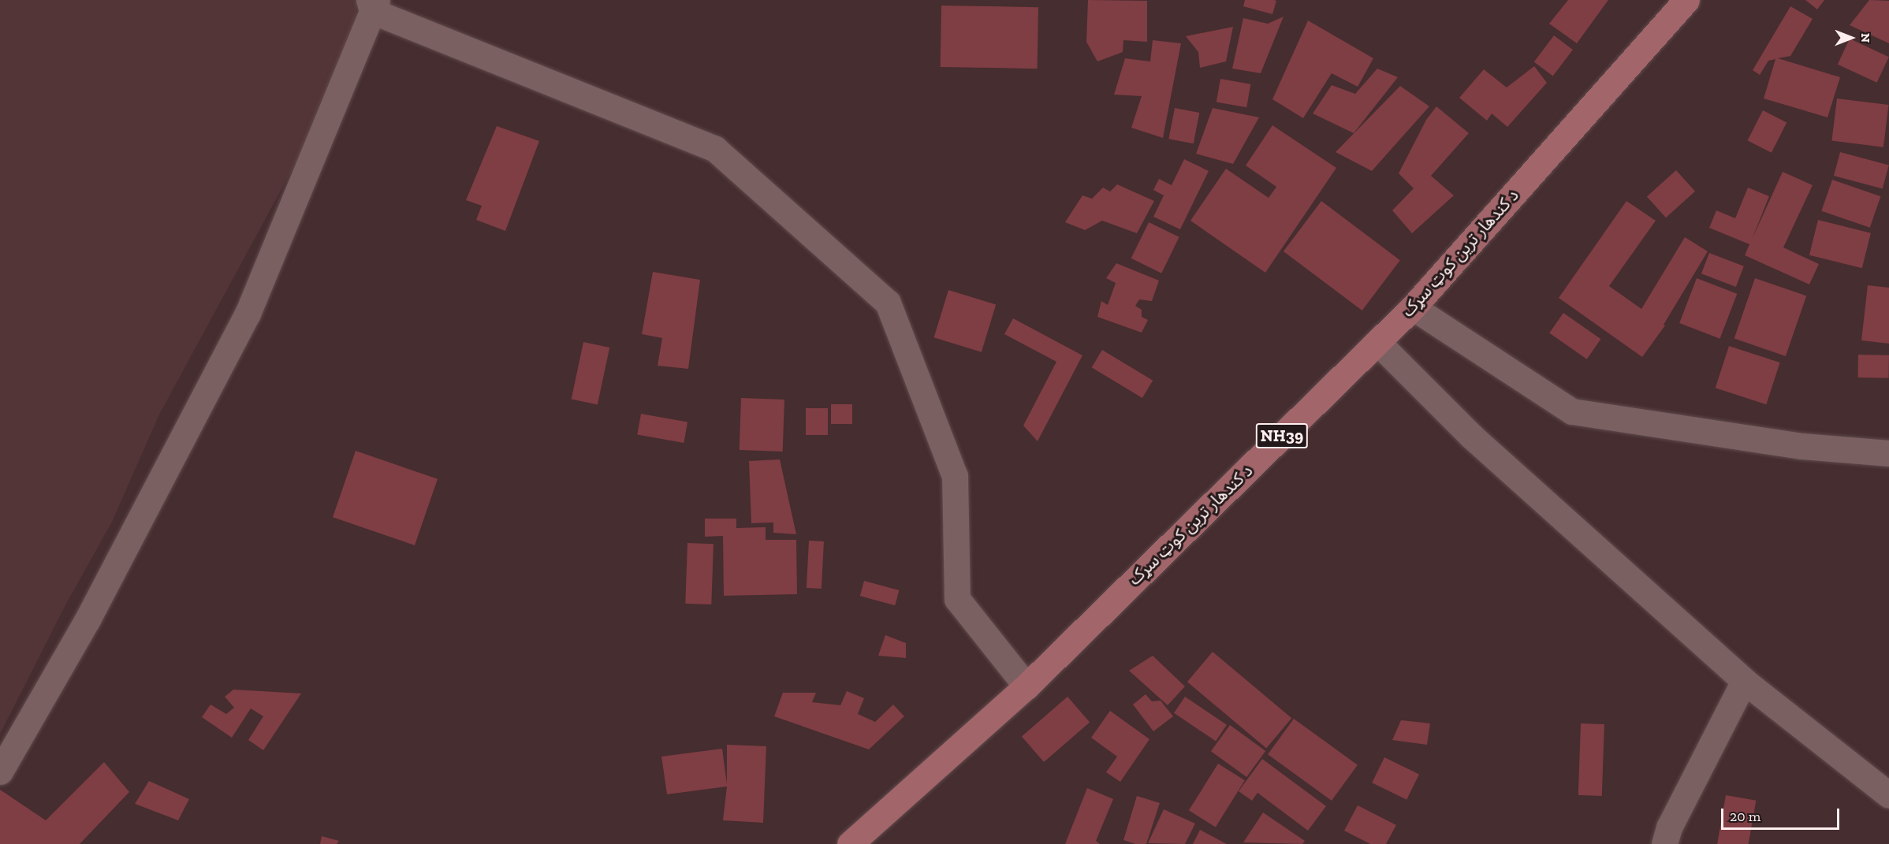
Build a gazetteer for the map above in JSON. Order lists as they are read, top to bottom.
{
  "streets": {
    "main road": ["د کندهار ترين کوټ سړک", "NH39"]
  },
  "scale_bar": "20 m",
  "north": "right"
}
